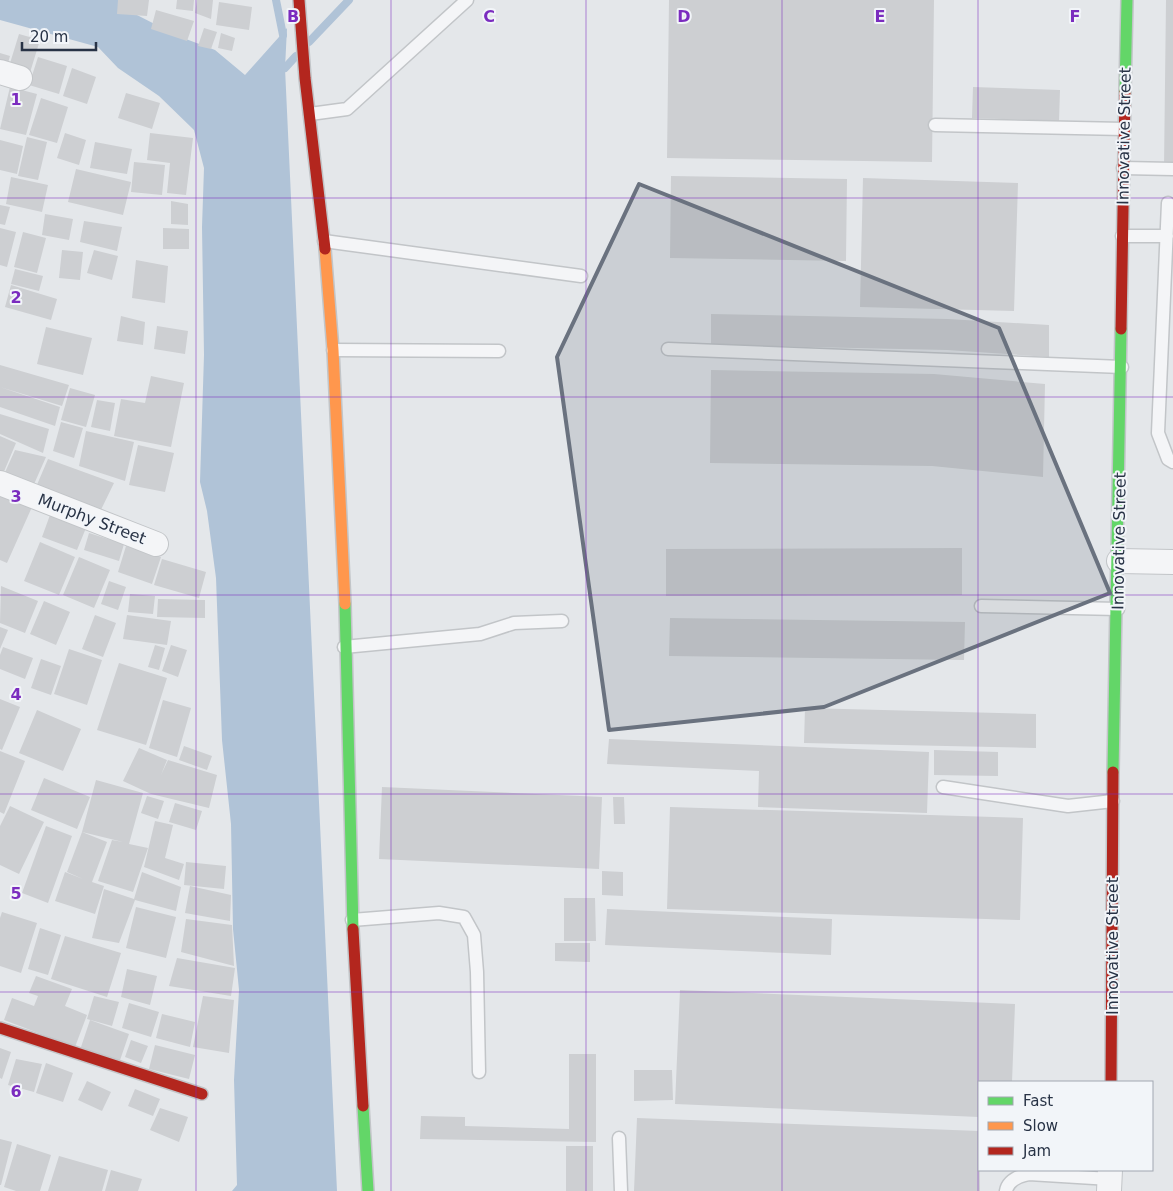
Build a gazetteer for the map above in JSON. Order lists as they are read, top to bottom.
{
  "streets": {
    "street": ["Innovative Street", "Murphy Street"]
  },
  "legend": ["Fast", "Slow", "Jam"],
  "scale_bar": "20 m",
  "grid": {
    "columns": [
      "B",
      "C",
      "D",
      "E",
      "F"
    ],
    "rows": [
      "1",
      "2",
      "3",
      "4",
      "5",
      "6"
    ]
  }
}
